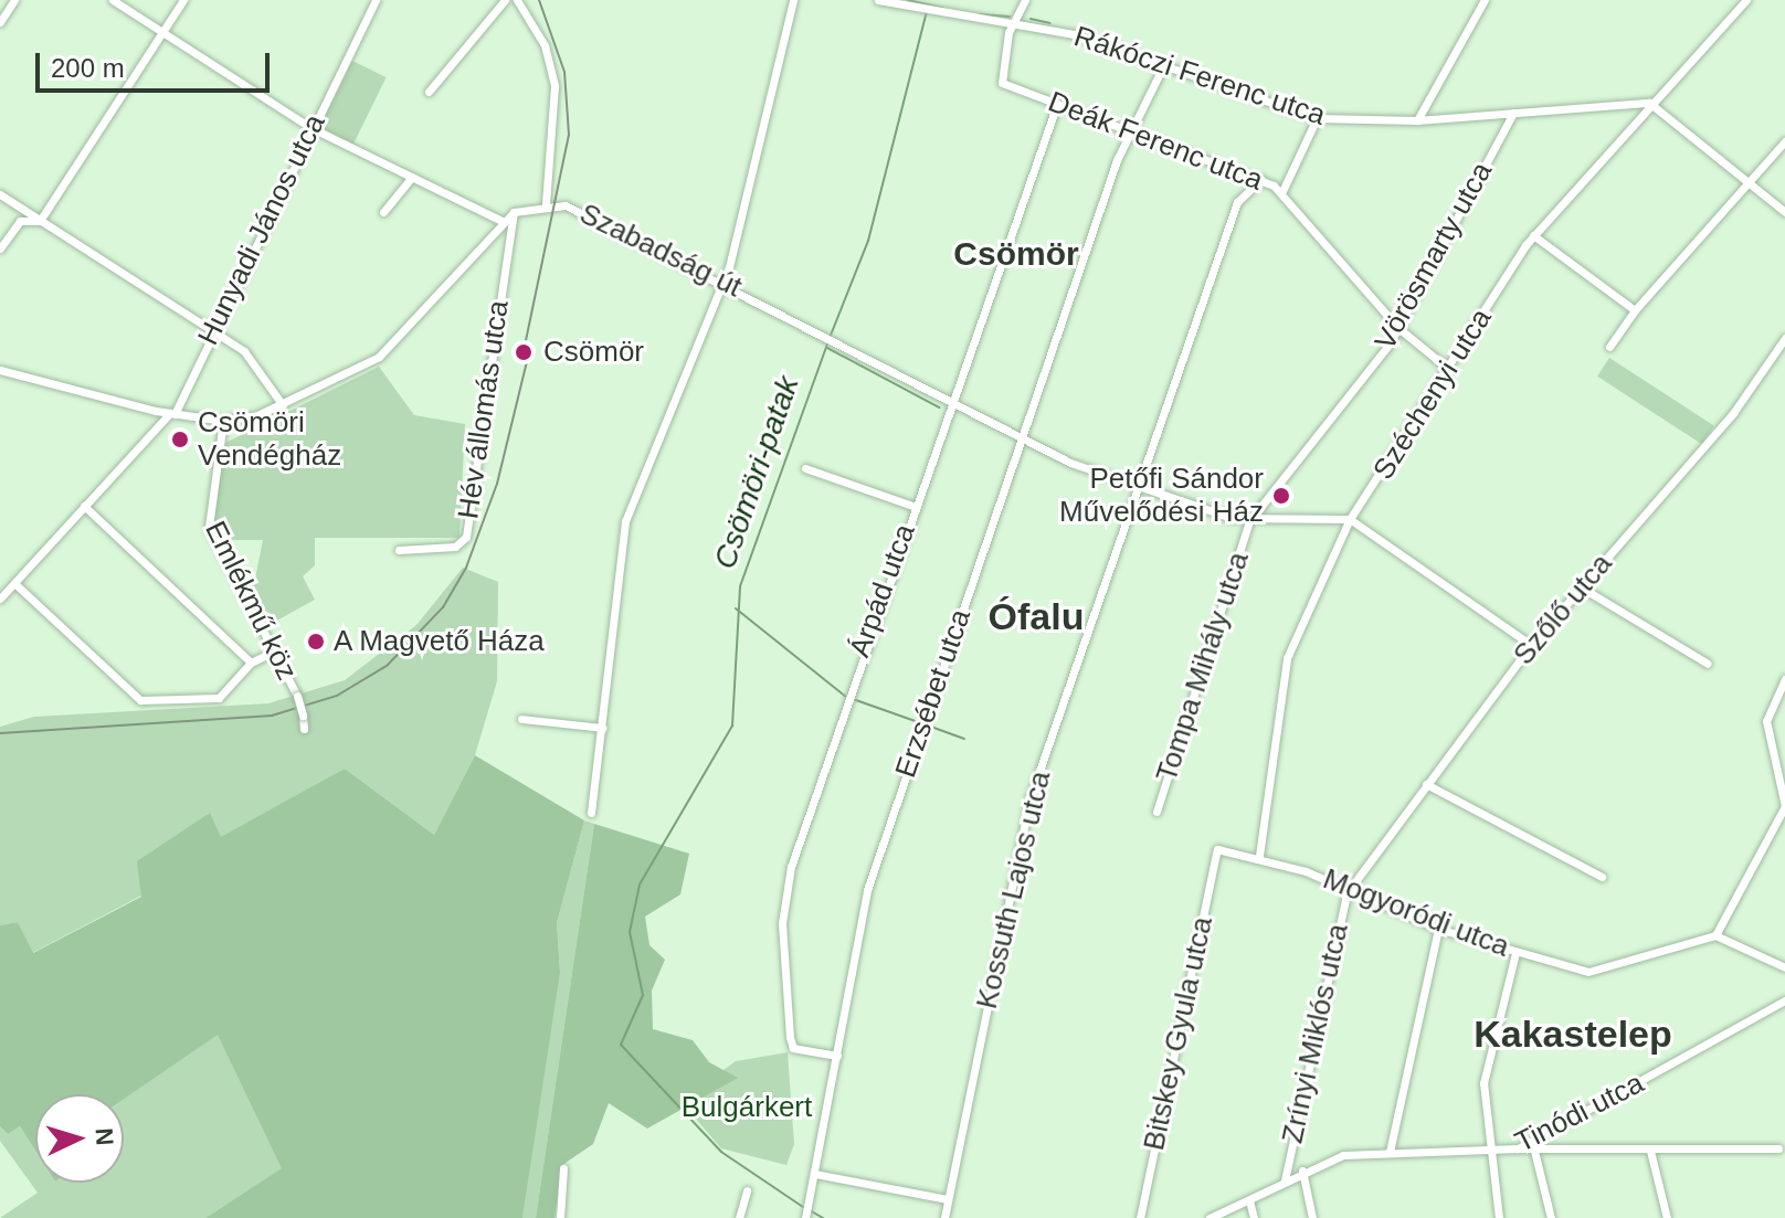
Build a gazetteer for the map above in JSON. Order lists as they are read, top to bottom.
{
  "streets": {
    "street": [
      "Rákóczi Ferenc utca",
      "Deák Ferenc utca",
      "Hunyadi János utca",
      "Szabadság út",
      "Vörösmarty utca",
      "Széchenyi utca",
      "Hév állomás utca",
      "Árpád utca",
      "Emlékmű köz",
      "Szőlő utca",
      "Tompa Mihály utca",
      "Erzsébet utca",
      "Kossuth Lajos utca",
      "Mogyoródi utca",
      "Bitskey Gyula utca",
      "Zrínyi Miklós utca",
      "Tinódi utca"
    ]
  },
  "crossings": [
    ["Rákóczi Ferenc utca", "Deák Ferenc utca"],
    ["Rákóczi Ferenc utca", "Vörösmarty utca"],
    ["Rákóczi Ferenc utca", "Széchenyi utca"],
    ["Rákóczi Ferenc utca", "Erzsébet utca"],
    ["Deák Ferenc utca", "Vörösmarty utca"],
    ["Deák Ferenc utca", "Széchenyi utca"],
    ["Deák Ferenc utca", "Árpád utca"],
    ["Deák Ferenc utca", "Erzsébet utca"],
    ["Deák Ferenc utca", "Kossuth Lajos utca"],
    ["Hunyadi János utca", "Szabadság út"],
    ["Szabadság út", "Vörösmarty utca"],
    ["Szabadság út", "Széchenyi utca"],
    ["Szabadság út", "Hév állomás utca"],
    ["Szabadság út", "Árpád utca"],
    ["Szabadság út", "Emlékmű köz"],
    ["Szabadság út", "Tompa Mihály utca"],
    ["Szabadság út", "Erzsébet utca"],
    ["Szabadság út", "Kossuth Lajos utca"],
    ["Vörösmarty utca", "Tompa Mihály utca"],
    ["Széchenyi utca", "Mogyoródi utca"],
    ["Árpád utca", "Erzsébet utca"],
    ["Szőlő utca", "Mogyoródi utca"],
    ["Szőlő utca", "Zrínyi Miklós utca"],
    ["Mogyoródi utca", "Bitskey Gyula utca"],
    ["Mogyoródi utca", "Zrínyi Miklós utca"],
    ["Zrínyi Miklós utca", "Tinódi utca"]
  ],
  "districts": ["Csömör", "Ófalu", "Kakastelep"],
  "water": ["Csömöri-patak"],
  "parks": ["Bulgárkert"],
  "places": [
    "Csömör",
    "Csömöri Vendégház",
    "Petőfi Sándor Művelődési Ház",
    "A Magvető Háza"
  ],
  "scale_bar": "200 m",
  "north": "right"
}
